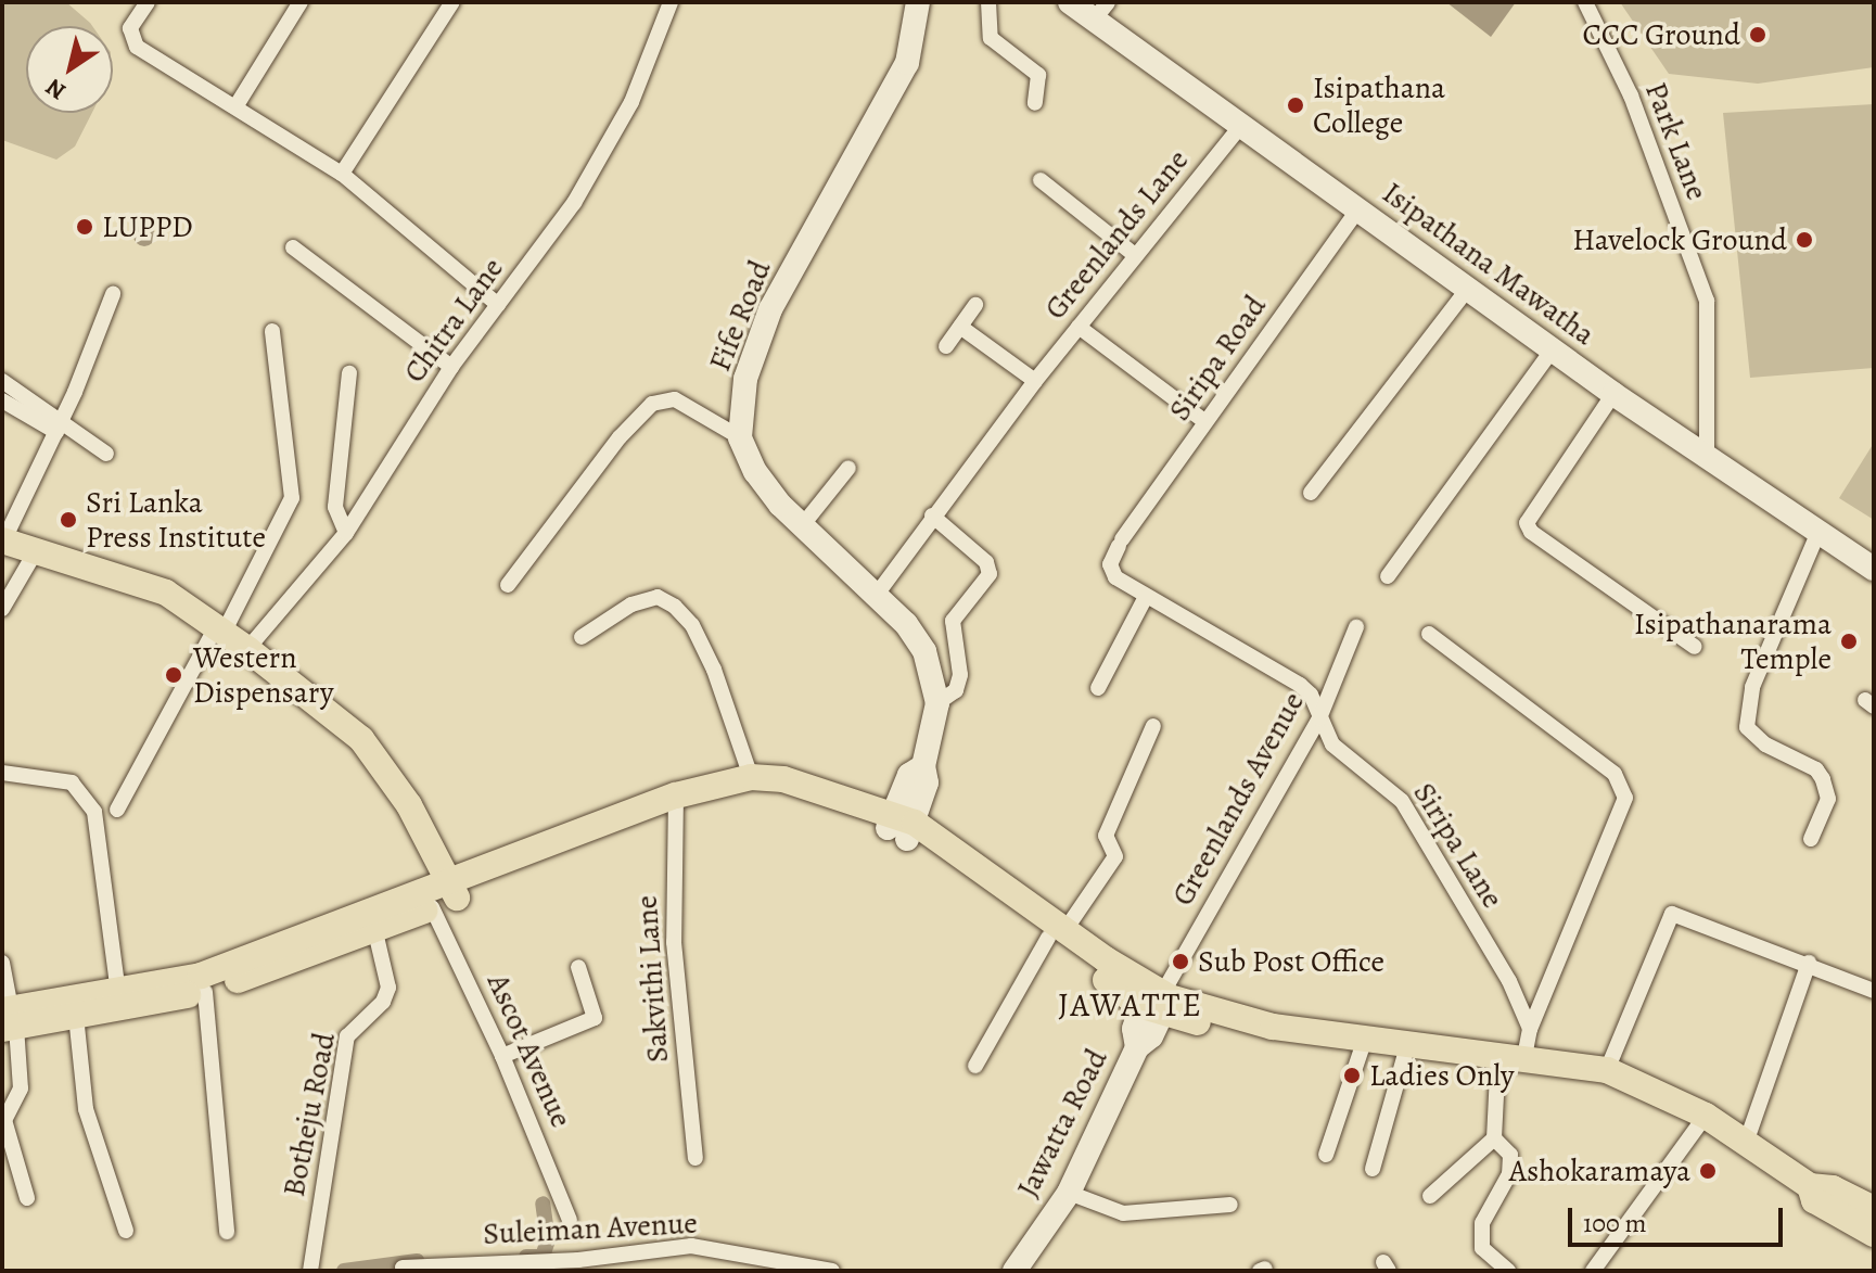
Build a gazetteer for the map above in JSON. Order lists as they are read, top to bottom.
{
  "streets": {
    "main road": ["Isipathana Mawatha", "Fife Road", "Jawatta Road"],
    "street": [
      "Park Lane",
      "Greenlands Lane",
      "Chitra Lane",
      "Siripa Road",
      "Greenlands Avenue",
      "Siripa Lane",
      "Sakvithi Lane",
      "Ascot Avenue",
      "Botheju Road",
      "Suleiman Avenue"
    ]
  },
  "crossings": [
    ["Park Lane", "Isipathana Mawatha"],
    ["Greenlands Lane", "Isipathana Mawatha"],
    ["Isipathana Mawatha", "Siripa Road"],
    ["Siripa Road", "Siripa Lane"],
    ["Greenlands Avenue", "Siripa Lane"],
    ["Greenlands Avenue", "Jawatta Road"]
  ],
  "districts": ["JAWATTE"],
  "places": [
    "CCC Ground",
    "Isipathana College",
    "LUPPD",
    "Havelock Ground",
    "Sri Lanka Press Institute",
    "Isipathanarama Temple",
    "Western Dispensary",
    "Sub Post Office",
    "Ladies Only",
    "Ashokaramaya"
  ],
  "scale_bar": "100 m",
  "north": "bottom left"
}
